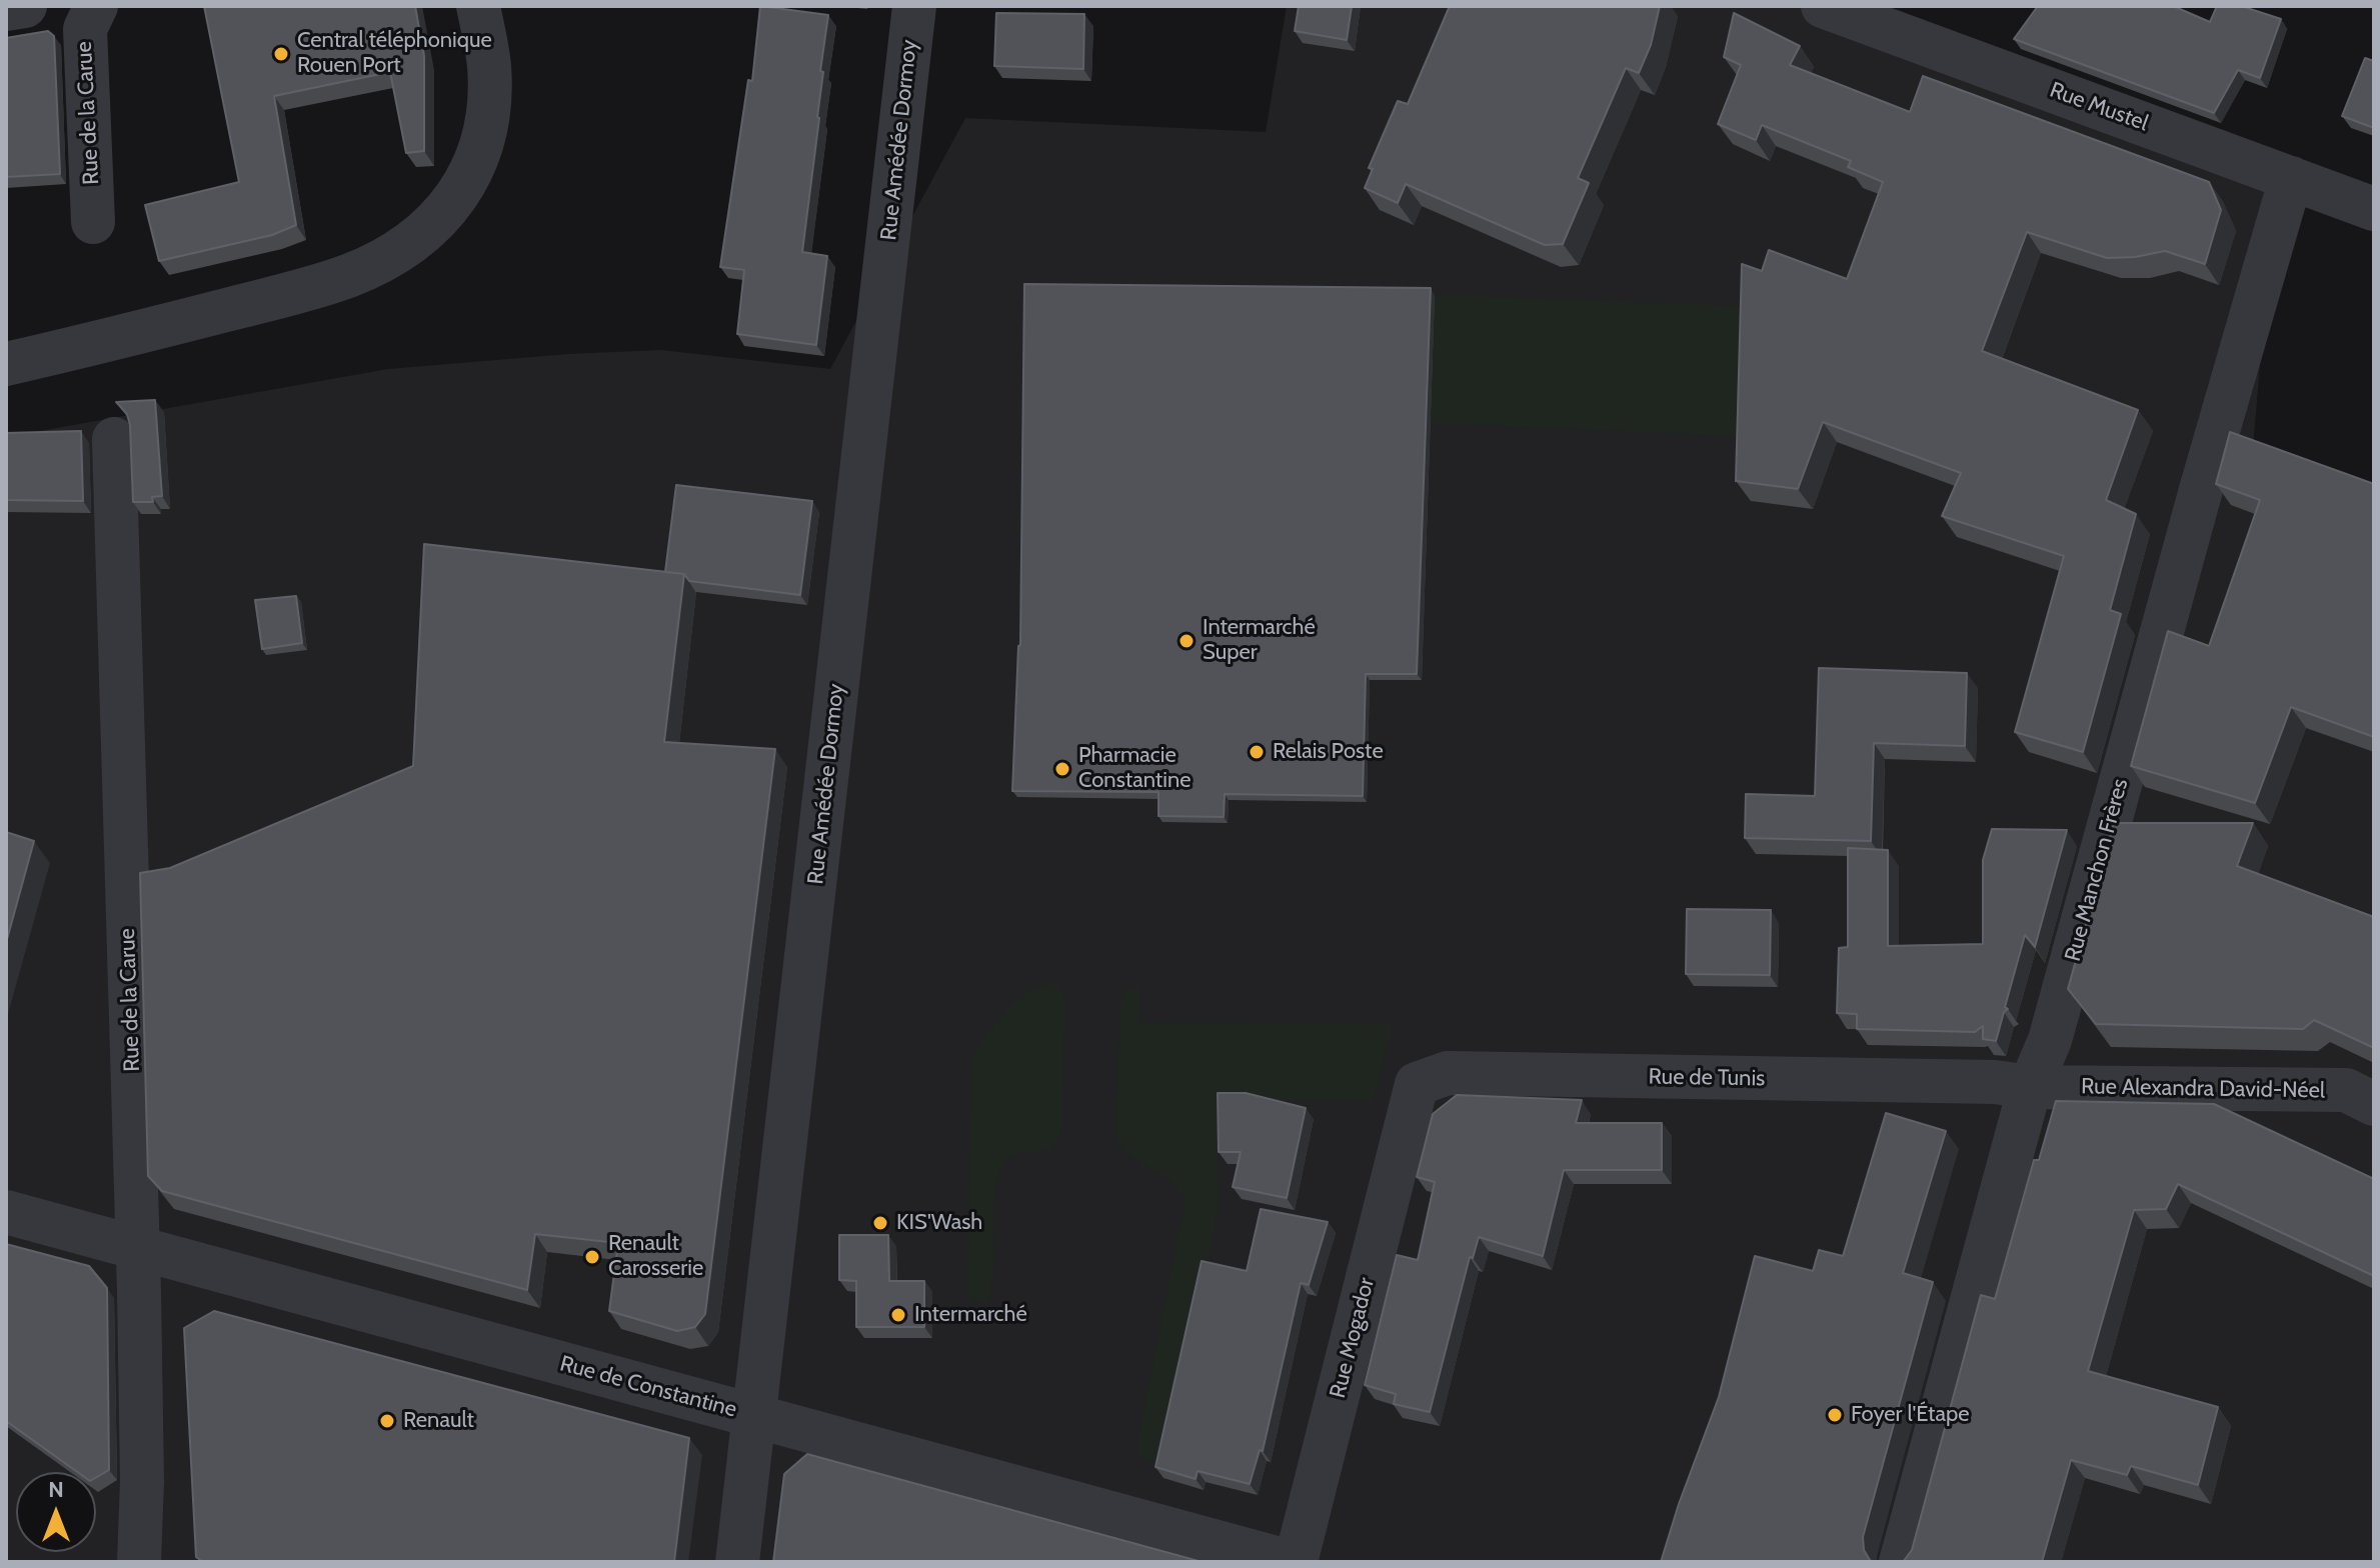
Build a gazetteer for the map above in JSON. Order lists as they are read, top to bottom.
{
  "streets": {
    "street": [
      "Rue Mustel",
      "Rue de la Carue",
      "Rue Amédée Dormoy",
      "Rue Manchon Frères",
      "Rue de Tunis",
      "Rue Alexandra David-Néel",
      "Rue Mogador",
      "Rue de Constantine"
    ]
  },
  "crossings": [
    ["Rue Mustel", "Rue Manchon Frères"],
    ["Rue de la Carue", "Rue de Constantine"],
    ["Rue Amédée Dormoy", "Rue de Constantine"],
    ["Rue Manchon Frères", "Rue de Tunis"],
    ["Rue Manchon Frères", "Rue Alexandra David-Néel"],
    ["Rue de Tunis", "Rue Alexandra David-Néel"],
    ["Rue de Tunis", "Rue Mogador"],
    ["Rue Mogador", "Rue de Constantine"]
  ],
  "places": [
    "Central téléphonique Rouen Port",
    "Intermarché Super",
    "Relais Poste",
    "Pharmacie Constantine",
    "KIS'Wash",
    "Renault Carosserie",
    "Intermarché",
    "Foyer l'Étape",
    "Renault"
  ],
  "north": "top"
}
